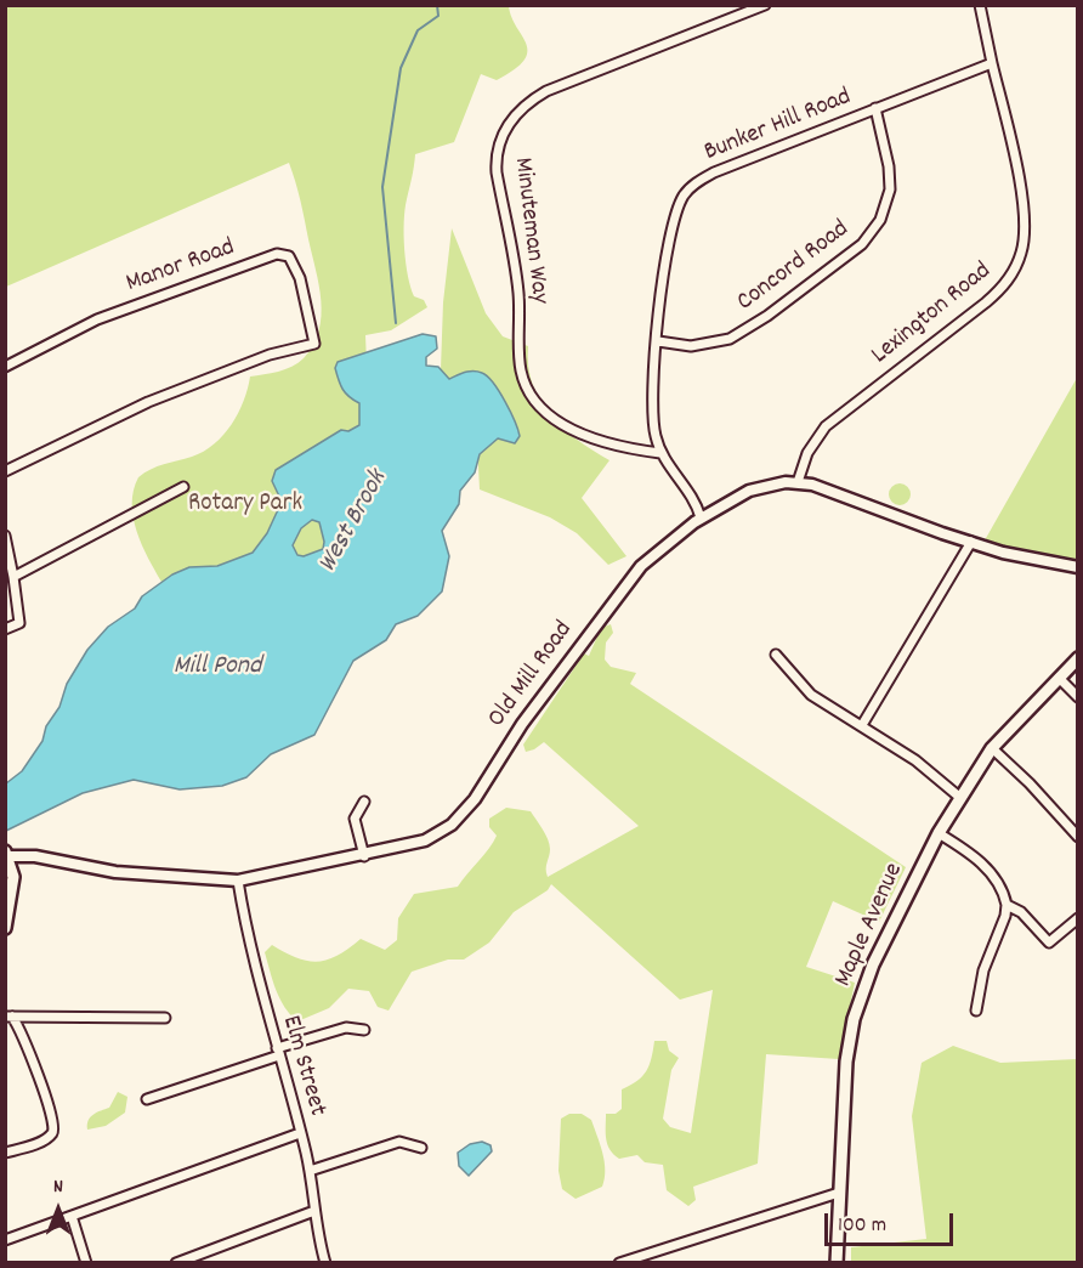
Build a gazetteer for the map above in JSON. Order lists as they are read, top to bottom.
{
  "streets": {
    "main road": ["Maple Avenue"],
    "street": [
      "Bunker Hill Road",
      "Minuteman Way",
      "Manor Road",
      "Concord Road",
      "Lexington Road",
      "Old Mill Road",
      "Elm Street"
    ]
  },
  "crossings": [
    ["Bunker Hill Road", "Minuteman Way"],
    ["Bunker Hill Road", "Concord Road"],
    ["Bunker Hill Road", "Lexington Road"],
    ["Bunker Hill Road", "Old Mill Road"],
    ["Lexington Road", "Old Mill Road"],
    ["Old Mill Road", "Elm Street"]
  ],
  "water": ["West Brook", "Mill Pond"],
  "parks": ["Rotary Park"],
  "scale_bar": "100 m",
  "north": "top"
}
